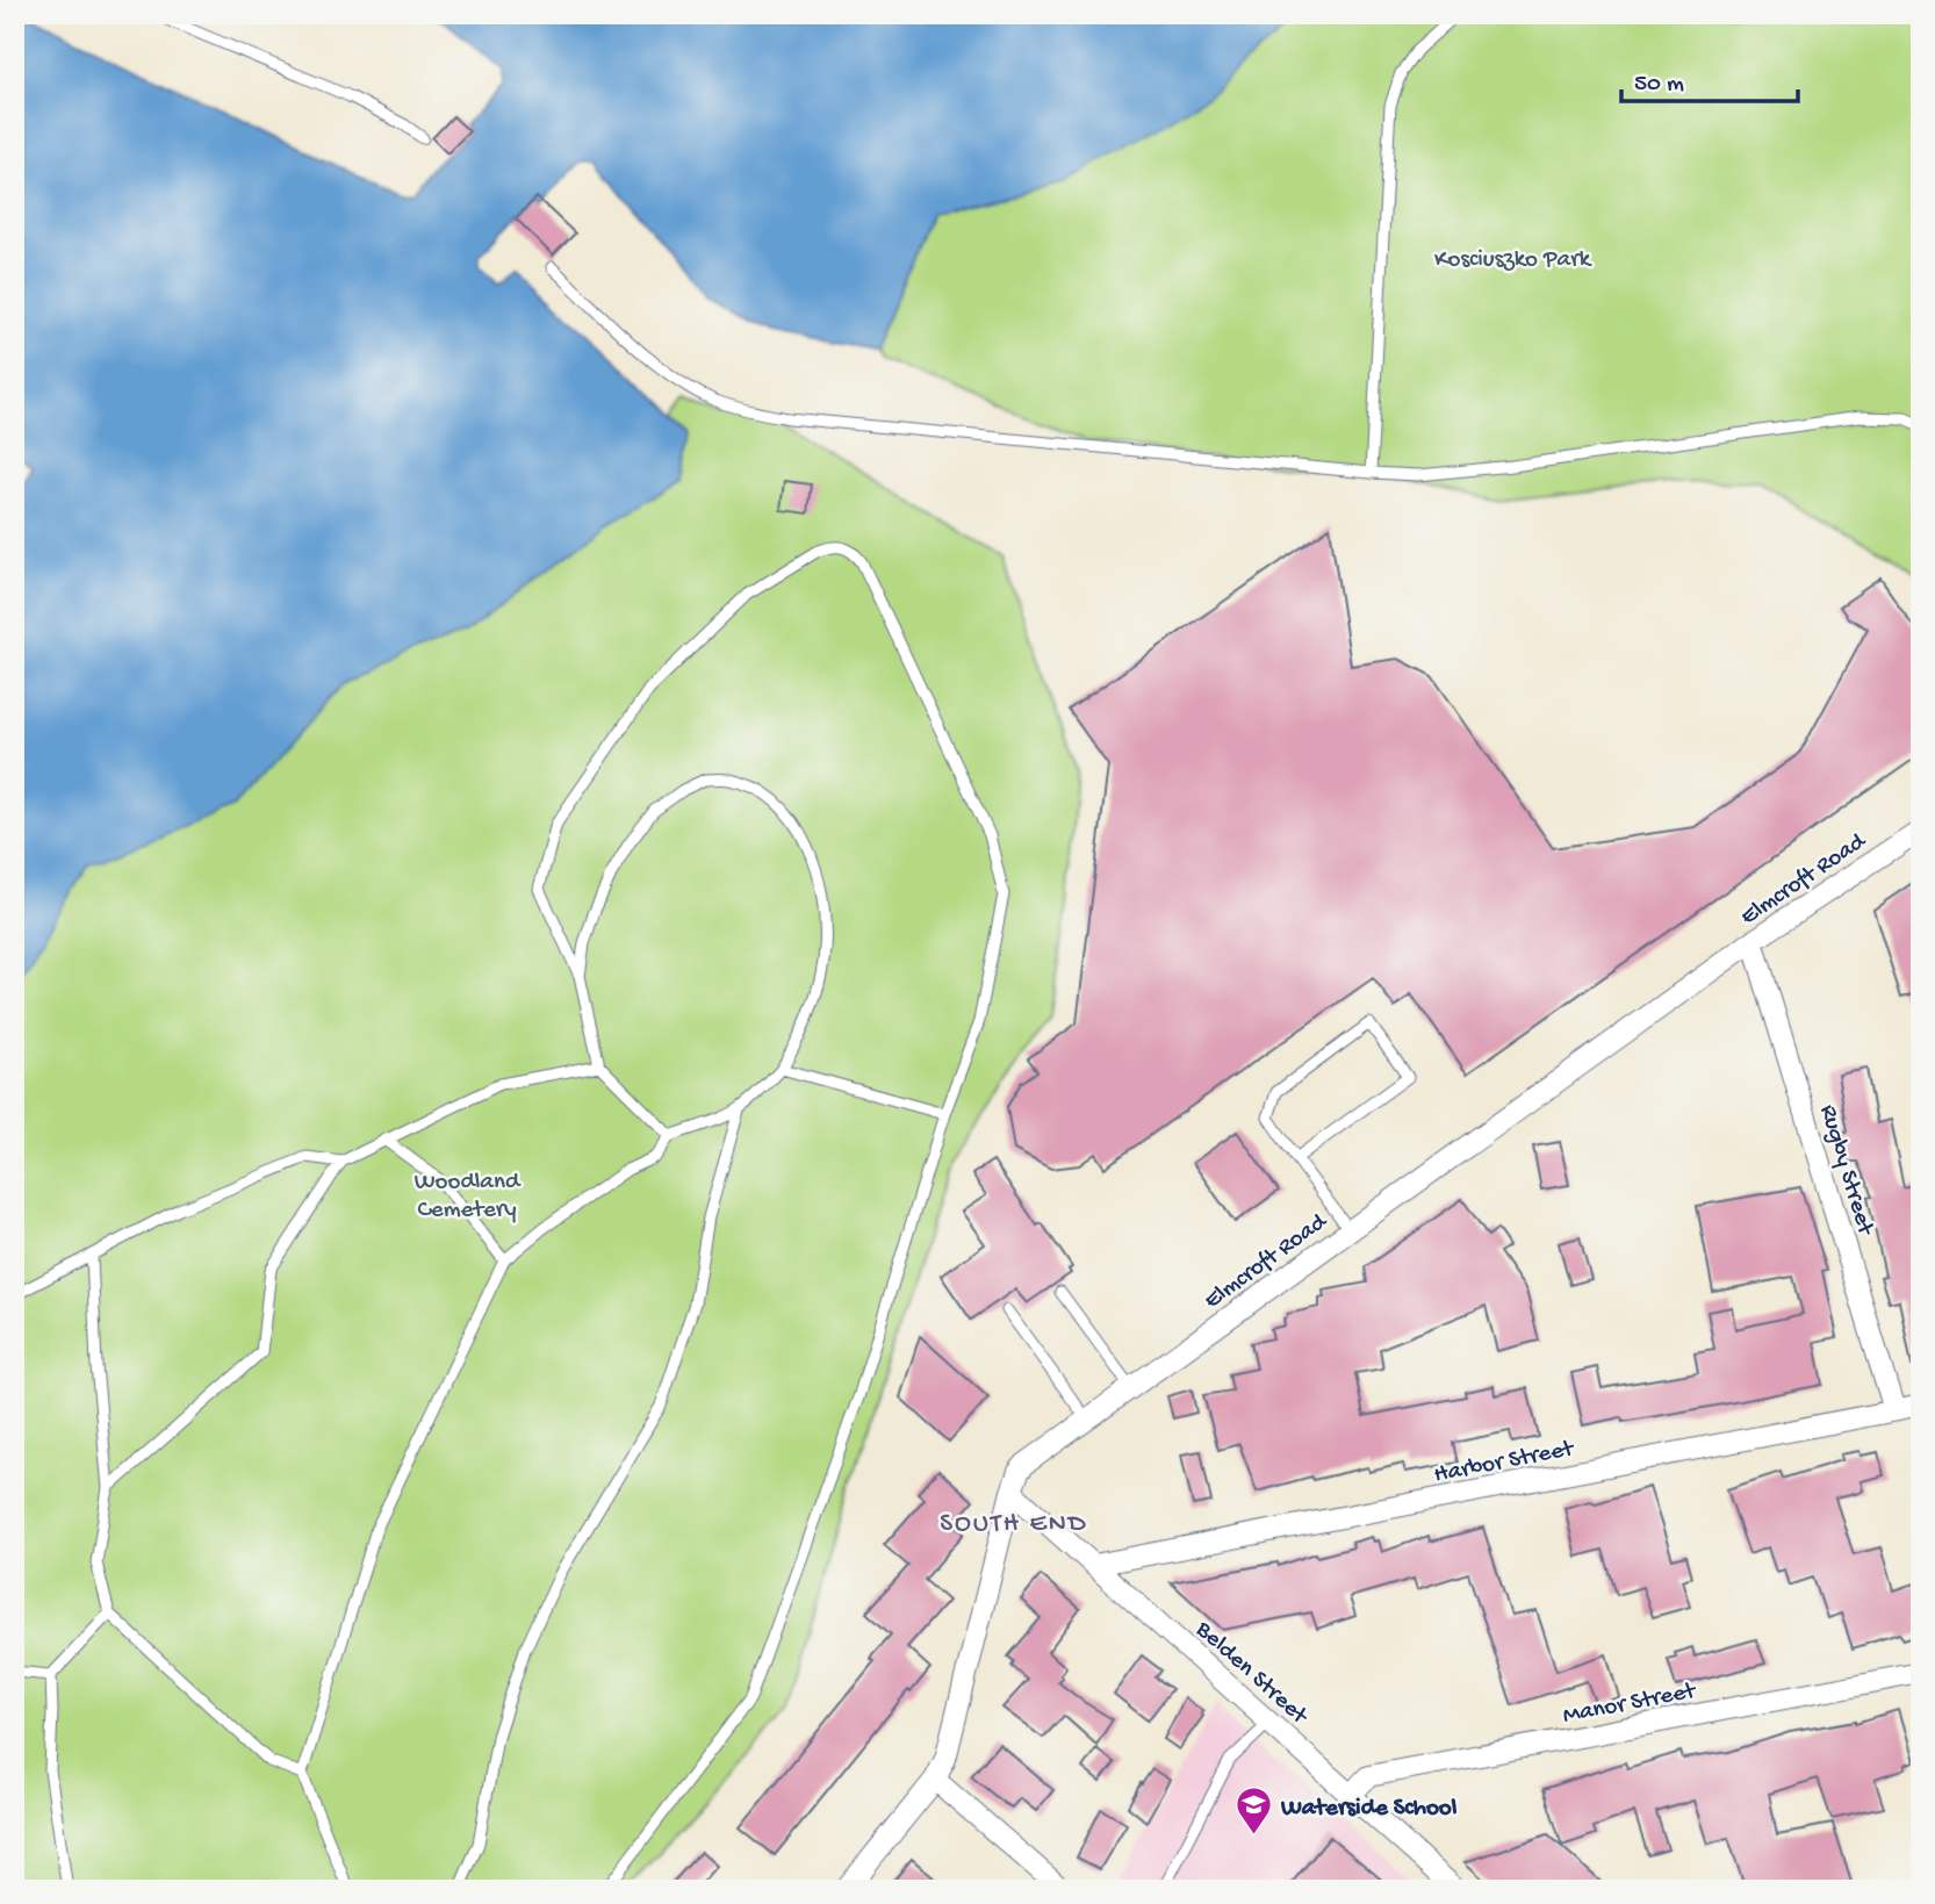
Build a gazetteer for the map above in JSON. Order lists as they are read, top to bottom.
{
  "streets": {
    "street": [
      "Elmcroft Road",
      "Rugby Street",
      "Harbor Street",
      "Belden Street",
      "Manor Street"
    ]
  },
  "crossings": [
    ["Elmcroft Road", "Rugby Street"],
    ["Elmcroft Road", "Belden Street"],
    ["Rugby Street", "Harbor Street"],
    ["Harbor Street", "Belden Street"],
    ["Belden Street", "Manor Street"]
  ],
  "districts": ["SOUTH END"],
  "parks": ["Kosciuszko Park", "Woodland Cemetery"],
  "places": {
    "school or university": ["Waterside School"]
  },
  "scale_bar": "50 m"
}
